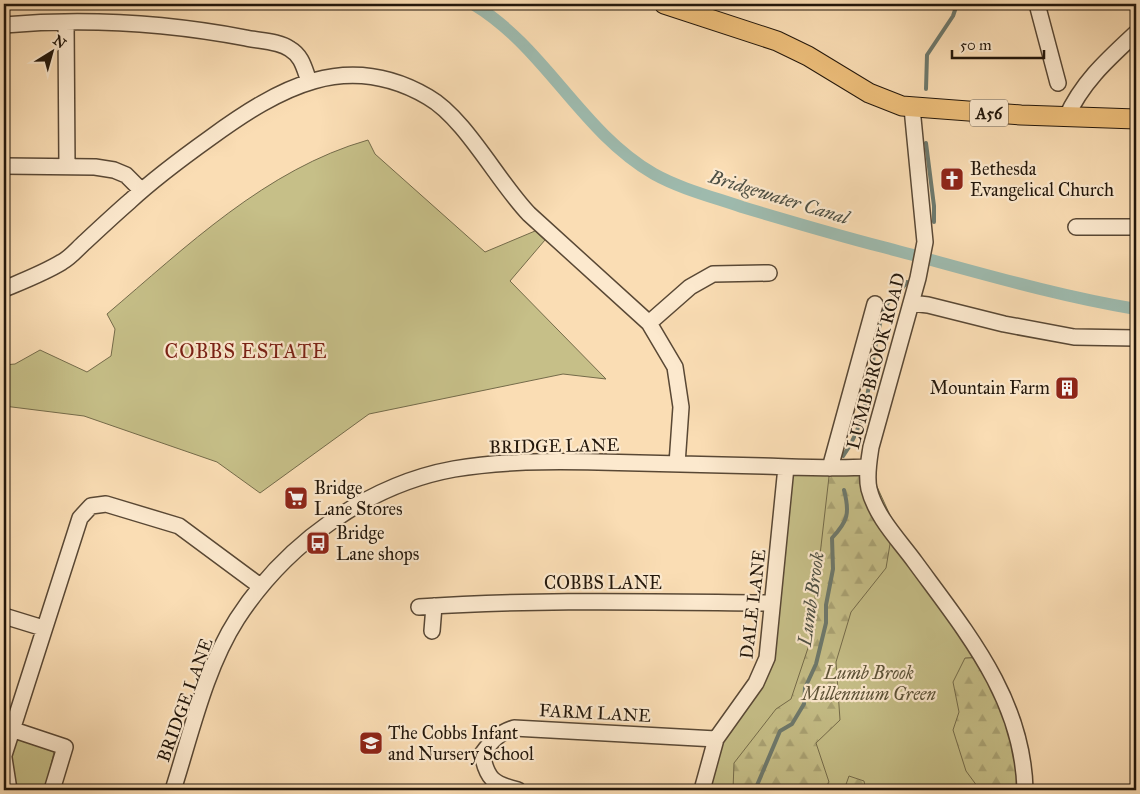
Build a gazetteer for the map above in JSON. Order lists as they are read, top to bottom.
{
  "streets": {
    "main road": ["A56"],
    "street": [
      "LUMB BROOK ROAD",
      "BRIDGE LANE",
      "COBBS LANE",
      "DALE LANE",
      "FARM LANE"
    ]
  },
  "crossings": [
    ["A56", "LUMB BROOK ROAD"],
    ["LUMB BROOK ROAD", "BRIDGE LANE"],
    ["BRIDGE LANE", "DALE LANE"],
    ["COBBS LANE", "DALE LANE"],
    ["DALE LANE", "FARM LANE"]
  ],
  "districts": ["COBBS ESTATE"],
  "water": ["Bridgewater Canal", "Lumb Brook"],
  "parks": ["Lumb Brook Millennium Green"],
  "places": {
    "church": ["Bethesda Evangelical Church"],
    "building": ["Mountain Farm"],
    "supermarket": ["Bridge Lane Stores"],
    "bus stop": ["Bridge Lane shops"],
    "school or university": ["The Cobbs Infant and Nursery School"]
  },
  "scale_bar": "50 m",
  "north": "top right"
}
